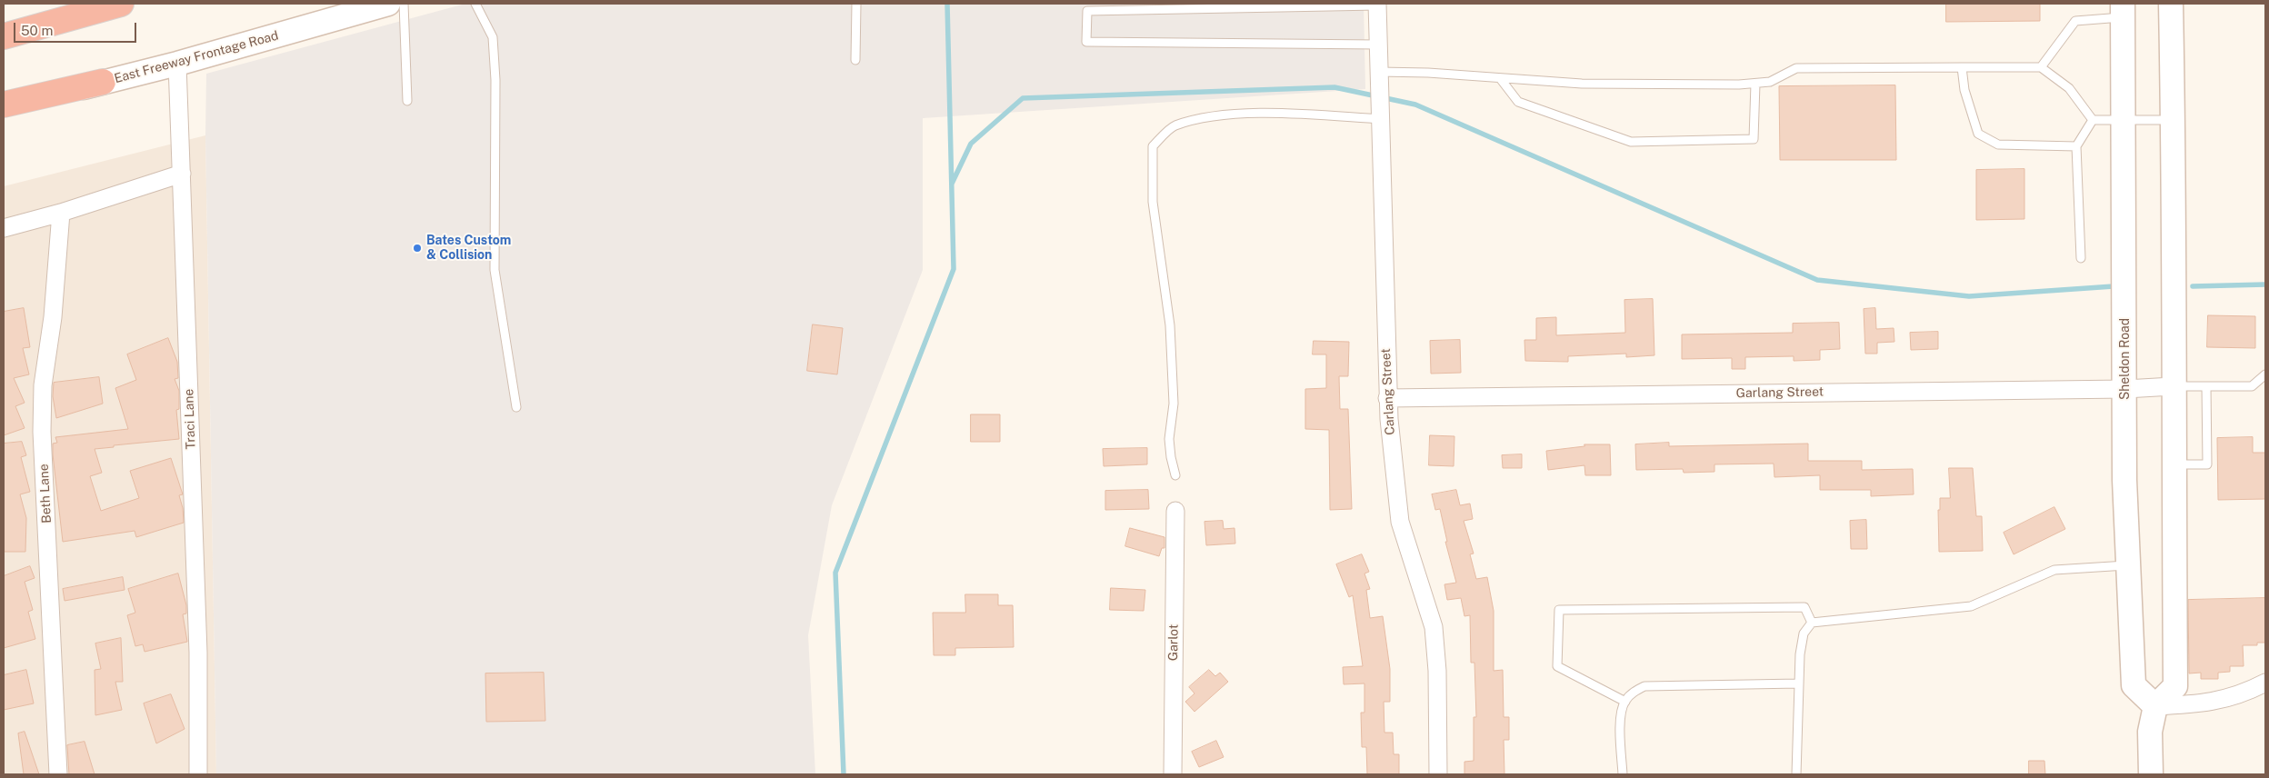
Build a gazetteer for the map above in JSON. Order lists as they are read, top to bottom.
{
  "streets": {
    "main road": ["East Freeway Frontage Road", "Sheldon Road"],
    "street": [
      "Carlang Street",
      "Garlang Street",
      "Traci Lane",
      "Beth Lane",
      "Garlot"
    ]
  },
  "crossings": [
    ["East Freeway Frontage Road", "Traci Lane"],
    ["Sheldon Road", "Garlang Street"],
    ["Carlang Street", "Garlang Street"]
  ],
  "places": ["Bates Custom & Collision"],
  "scale_bar": "50 m"
}
